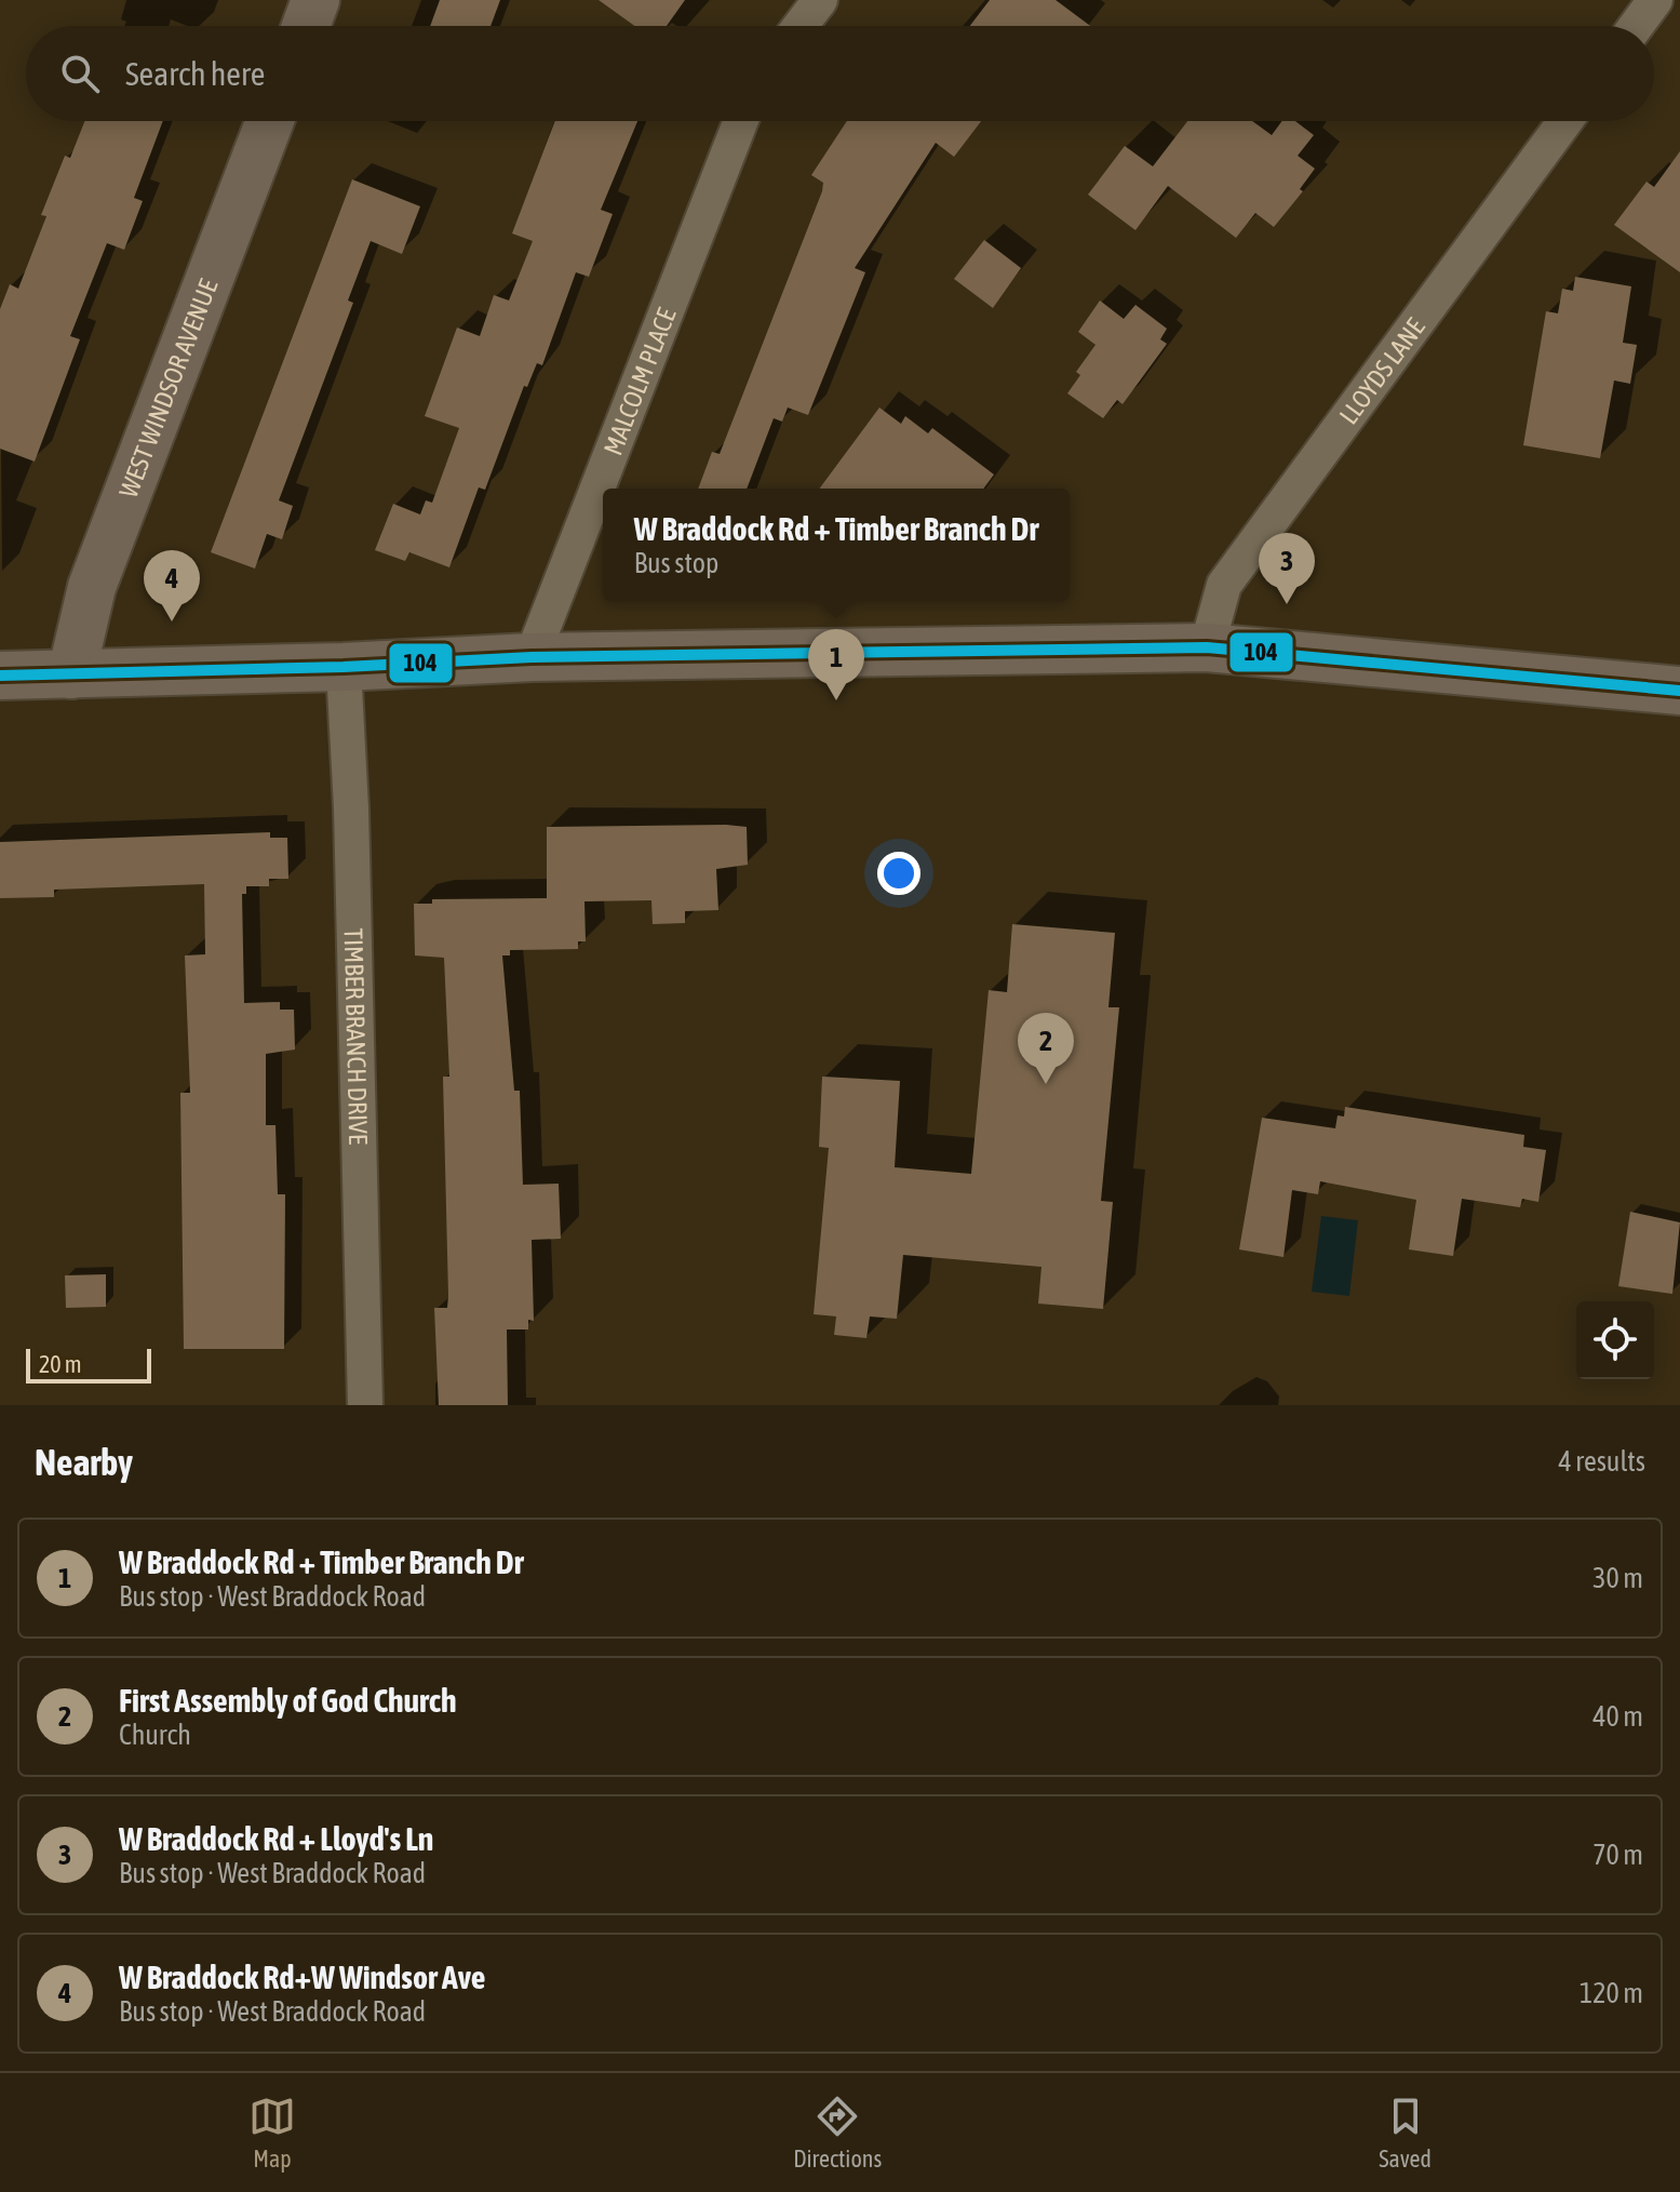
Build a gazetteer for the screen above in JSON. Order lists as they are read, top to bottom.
{
  "streets": {
    "main road": ["WEST WINDSOR AVENUE"],
    "street": ["LLOYDS LANE", "MALCOLM PLACE", "TIMBER BRANCH DRIVE"]
  },
  "lines": ["transit line 104"],
  "scale_bar": "20 m",
  "page": {
    "search": "Search here",
    "popup": ["W Braddock Rd + Timber Branch Dr", "Bus stop"],
    "pins": [
      "3",
      "4",
      "1",
      "2"
    ],
    "scale": "20 m",
    "heading": ["Nearby", "4 results"],
    "list": [
      {
        "mark": "1",
        "name": "W Braddock Rd + Timber Branch Dr",
        "note": "Bus stop · West Braddock Road",
        "value": "30 m"
      },
      {
        "mark": "2",
        "name": "First Assembly of God Church",
        "note": "Church",
        "value": "40 m"
      },
      {
        "mark": "3",
        "name": "W Braddock Rd + Lloyd's Ln",
        "note": "Bus stop · West Braddock Road",
        "value": "70 m"
      },
      {
        "mark": "4",
        "name": "W Braddock Rd+W Windsor Ave",
        "note": "Bus stop · West Braddock Road",
        "value": "120 m"
      }
    ],
    "nav": ["Map", "Directions", "Saved"]
  }
}
